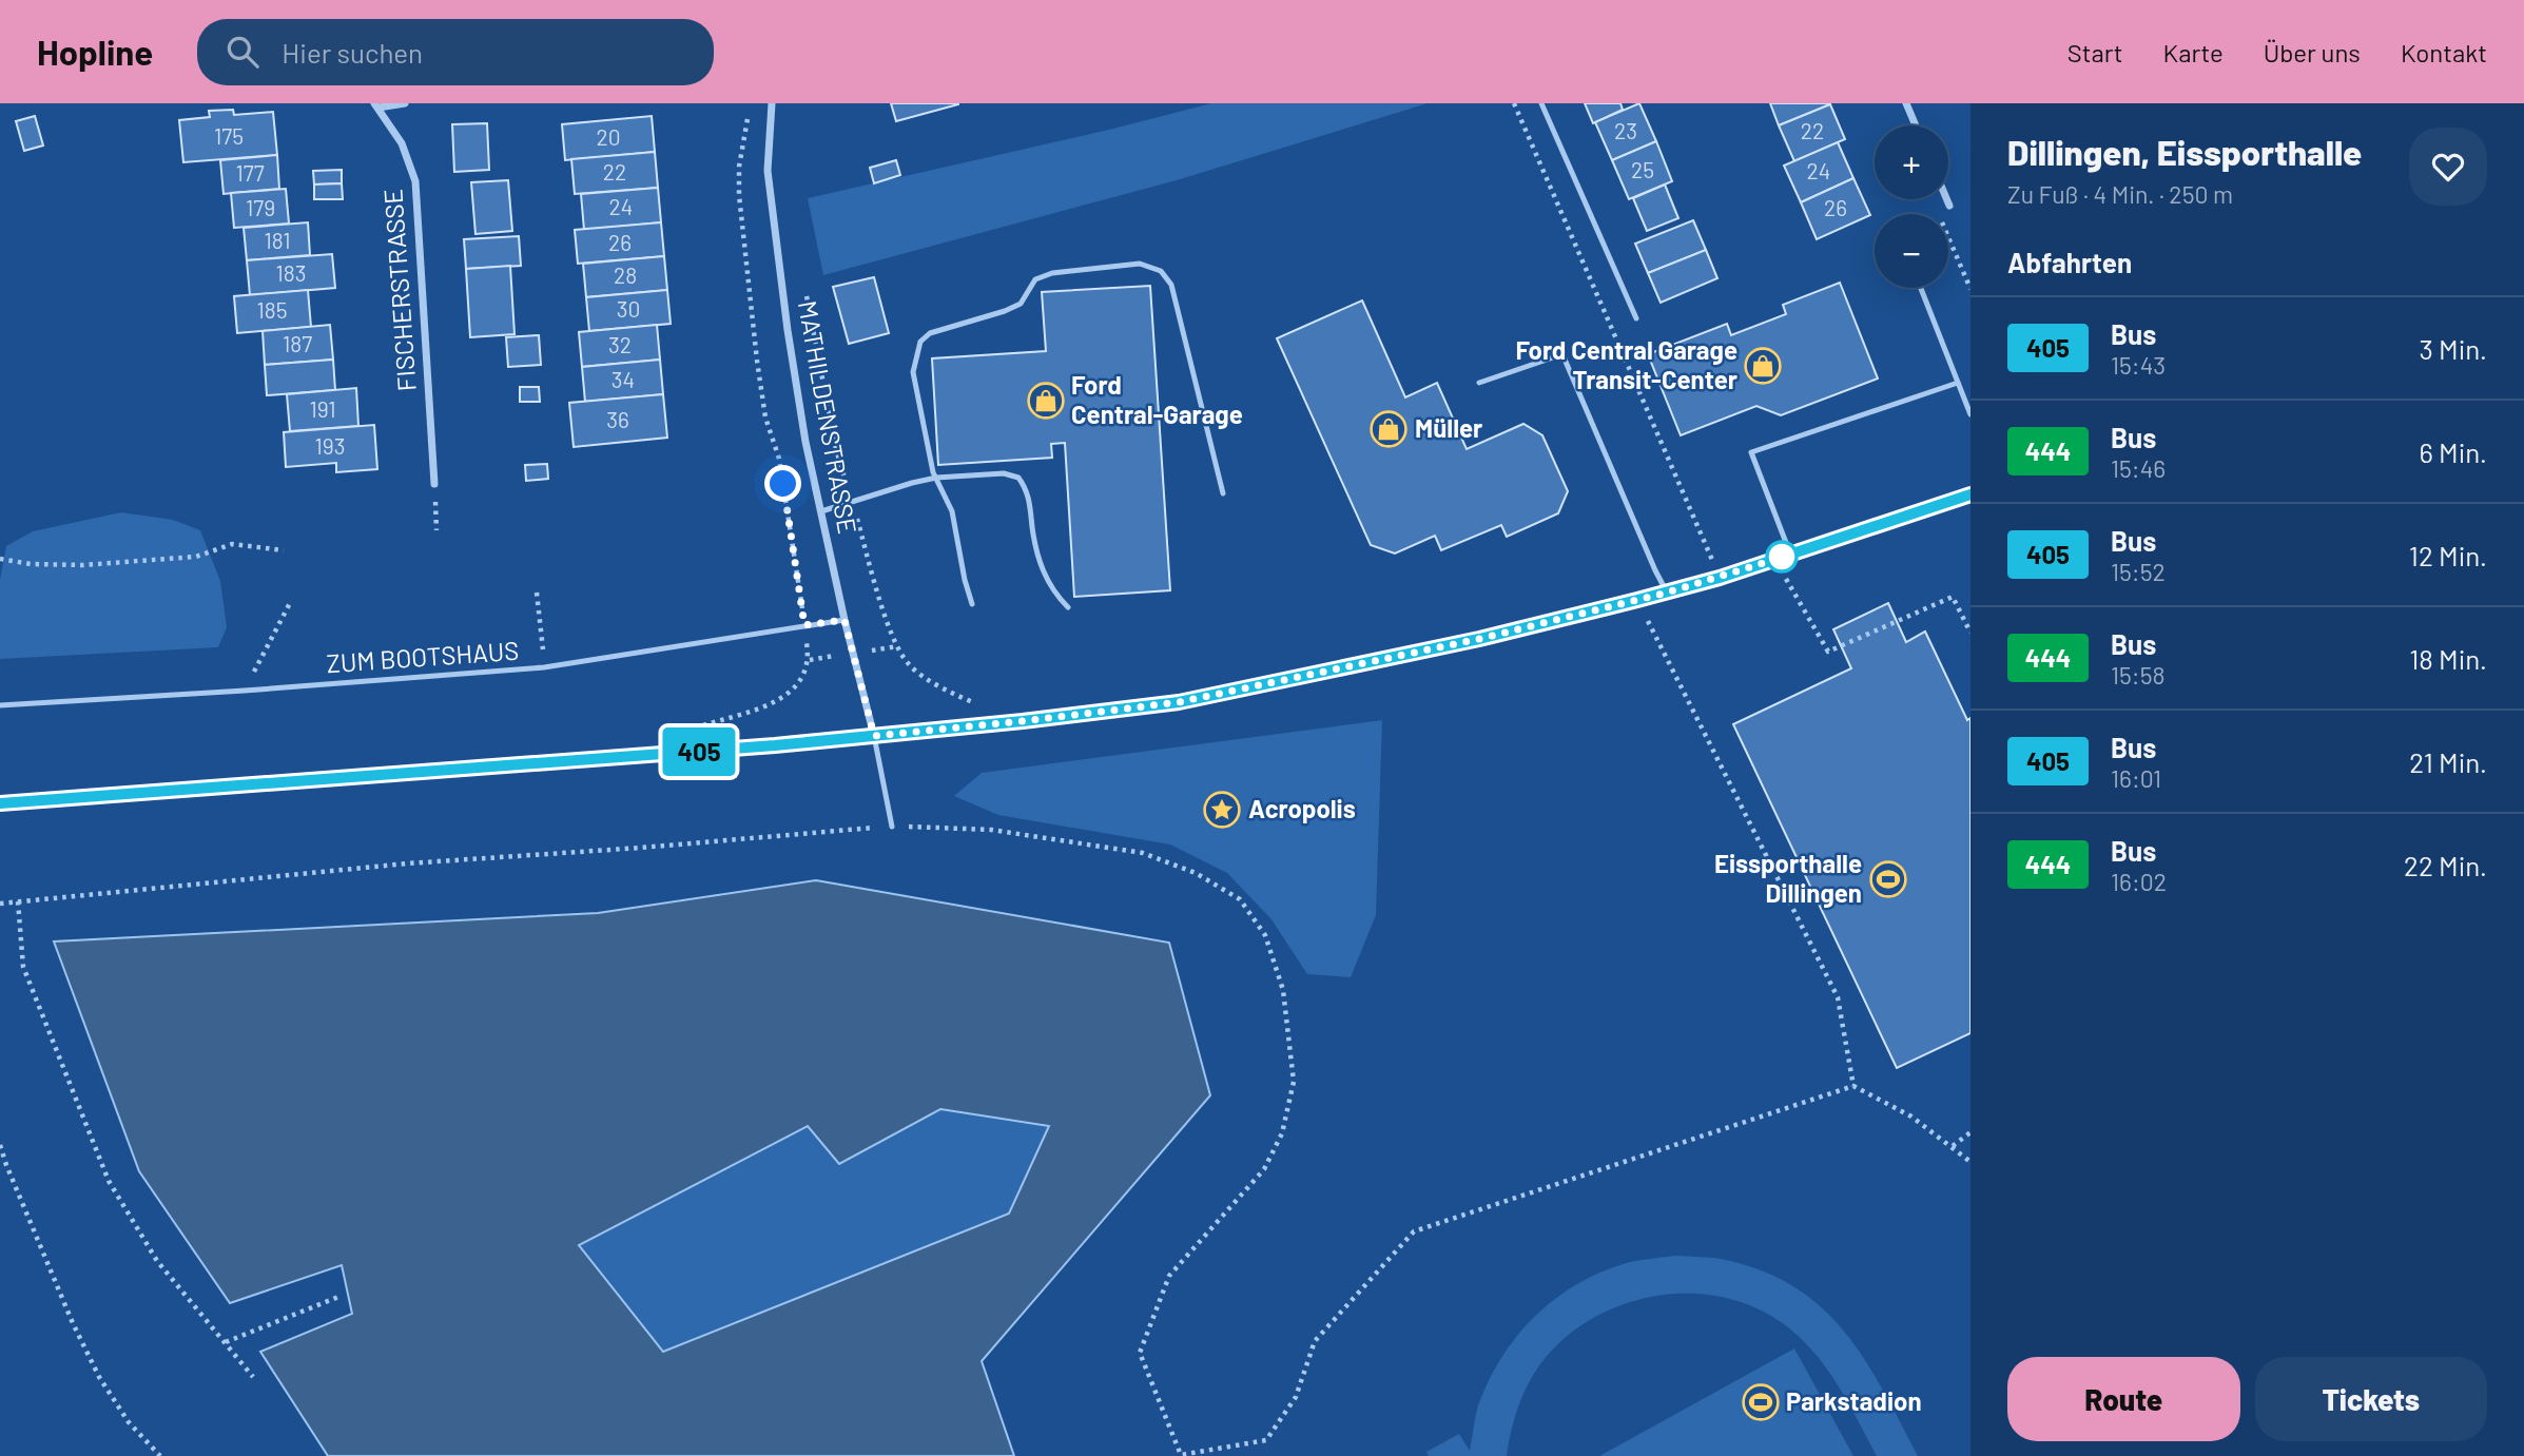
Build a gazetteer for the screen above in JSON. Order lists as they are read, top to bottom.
{
  "streets": {
    "street": ["FISCHERSTRASSE", "MATHILDENSTRASSE"],
    "lane": ["ZUM BOOTSHAUS"]
  },
  "crossings": [
    ["MATHILDENSTRASSE", "ZUM BOOTSHAUS"]
  ],
  "places": {
    "shop": ["Ford Central Garage Transit-Center", "Ford Central-Garage", "Müller"],
    "place": ["Acropolis"],
    "sports": ["Eissporthalle Dillingen", "Parkstadion"]
  },
  "lines": ["bus line 405"],
  "house_numbers": [
    "23",
    "22",
    "175",
    "20",
    "25",
    "24",
    "22",
    "177",
    "24",
    "179",
    "26",
    "181",
    "26",
    "183",
    "28",
    "30",
    "185",
    "187",
    "32",
    "34",
    "191",
    "36",
    "193"
  ],
  "page": {
    "header": "Hopline",
    "search": "Hier suchen",
    "nav": [
      "Start",
      "Karte",
      "Über uns",
      "Kontakt"
    ],
    "on_map": "405",
    "heading": [
      ["Dillingen, Eissporthalle", "Zu Fuß · 4 Min. · 250 m"],
      "Abfahrten"
    ],
    "map_buttons": ["+", "−"],
    "list": [
      {
        "mark": "405",
        "name": "Bus",
        "note": "15:43",
        "value": "3 Min."
      },
      {
        "mark": "444",
        "name": "Bus",
        "note": "15:46",
        "value": "6 Min."
      },
      {
        "mark": "405",
        "name": "Bus",
        "note": "15:52",
        "value": "12 Min."
      },
      {
        "mark": "444",
        "name": "Bus",
        "note": "15:58",
        "value": "18 Min."
      },
      {
        "mark": "405",
        "name": "Bus",
        "note": "16:01",
        "value": "21 Min."
      },
      {
        "mark": "444",
        "name": "Bus",
        "note": "16:02",
        "value": "22 Min."
      }
    ],
    "buttons": ["Route", "Tickets"]
  }
}
